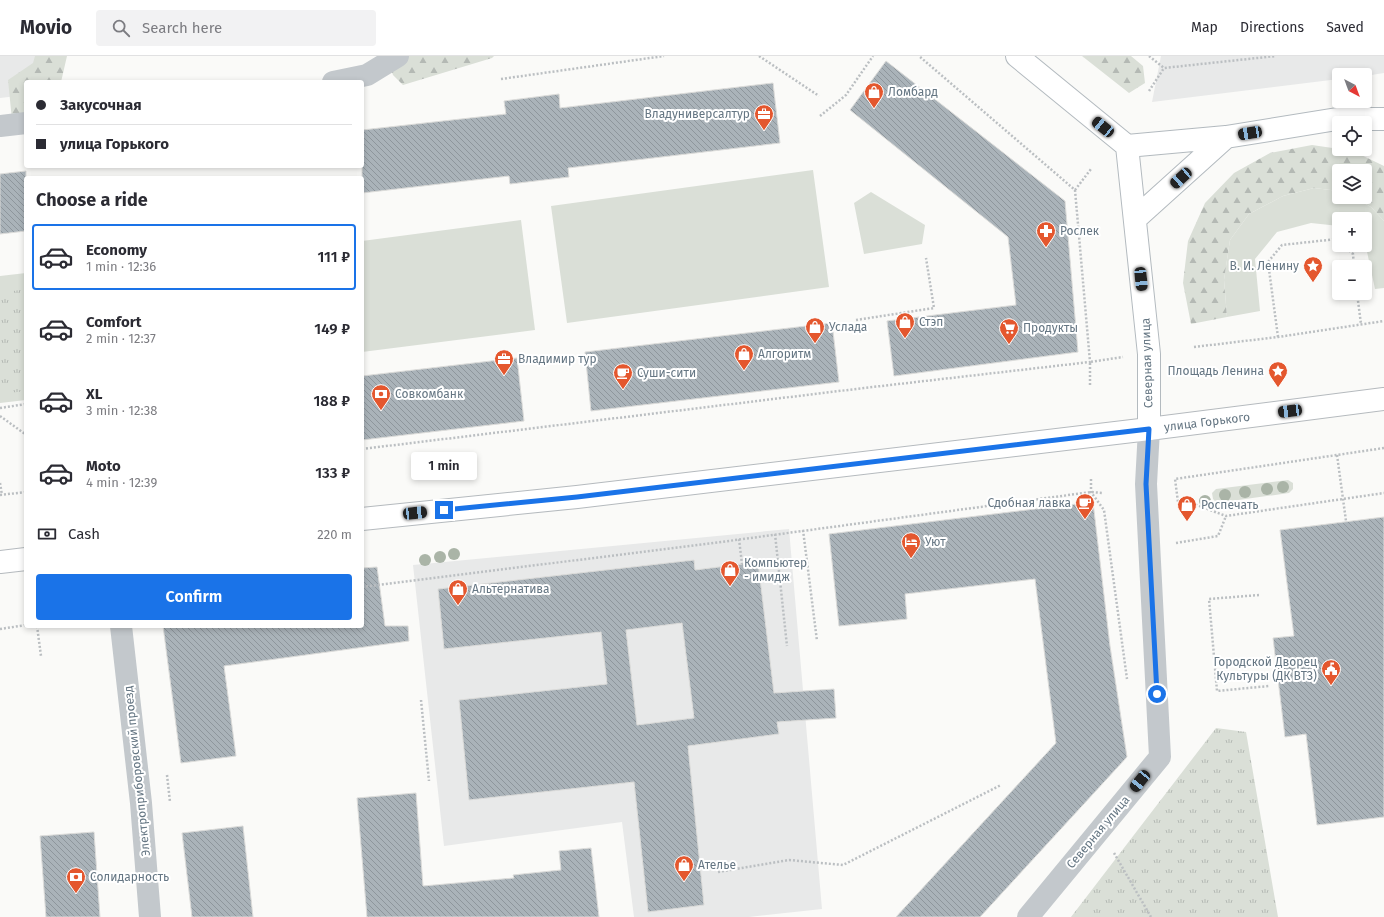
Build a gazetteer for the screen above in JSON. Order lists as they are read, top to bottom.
{
  "streets": {
    "main road": ["Северная улица", "улица Горького"],
    "street": ["Электроприборовский проезд"]
  },
  "crossings": [
    ["Северная улица", "улица Горького"]
  ],
  "places": {
    "shop": [
      "Ломбард",
      "Стэп",
      "Услада",
      "Алгоритм",
      "Роспечать",
      "Компьютер - имидж",
      "Альтернатива",
      "Ателье"
    ],
    "office": ["Владуниверсалтур", "Владимир тур"],
    "pharmacy": ["Рослек"],
    "place": ["В. И. Ленину", "Площадь Ленина"],
    "supermarket": ["Продукты"],
    "cafe": ["Суши-сити", "Сдобная лавка"],
    "bank": ["Совкомбанк", "Солидарность"],
    "hotel": ["Уют"],
    "public building": ["Городской Дворец Культуры (ДК ВТЗ)"]
  },
  "north": "bottom right",
  "page": {
    "header": "Movio",
    "search": "Search here",
    "nav": ["Map", "Directions", "Saved"],
    "map_buttons": ["+", "−"],
    "banner": ["Закусочная", "улица Горького"],
    "heading": "Choose a ride",
    "list": [
      {
        "name": "Economy",
        "note": "1 min · 12:36",
        "value": "111 ₽"
      },
      {
        "name": "Comfort",
        "note": "2 min · 12:37",
        "value": "149 ₽"
      },
      {
        "name": "XL",
        "note": "3 min · 12:38",
        "value": "188 ₽"
      },
      {
        "name": "Moto",
        "note": "4 min · 12:39",
        "value": "133 ₽"
      }
    ],
    "bubble": "1 min",
    "pay": ["Cash", "220 m"],
    "buttons": "Confirm"
  }
}
